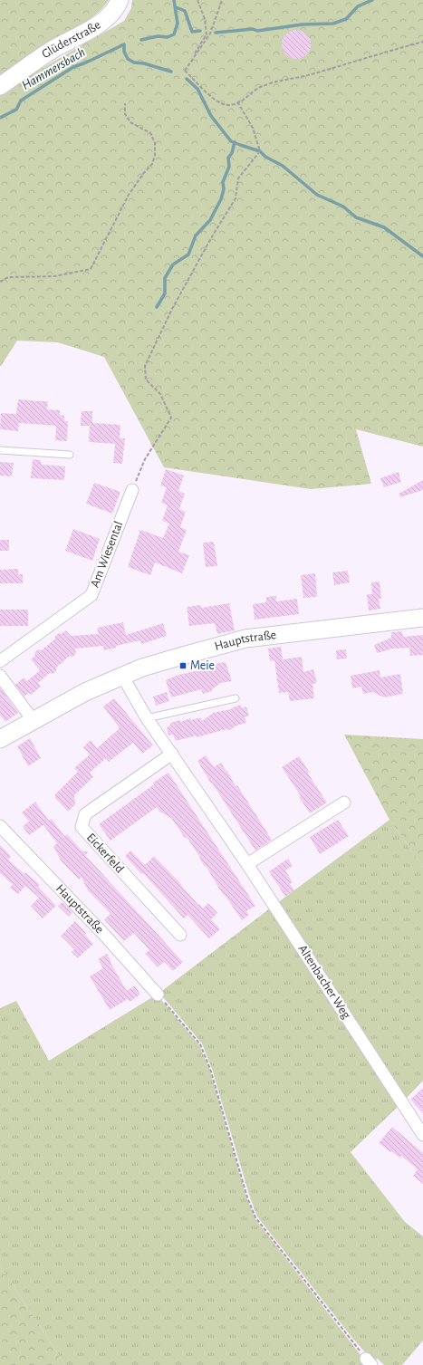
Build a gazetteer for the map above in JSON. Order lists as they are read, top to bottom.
{
  "streets": {
    "main road": ["Glüderstraße", "Hauptstraße"],
    "street": ["Am Wiesental", "Eickerfeld", "Altenbacher Weg"]
  },
  "crossings": [
    ["Hauptstraße", "Altenbacher Weg"],
    ["Eickerfeld", "Altenbacher Weg"]
  ],
  "water": ["Hammersbach"],
  "places": {
    "transit": ["Meie"]
  }
}
